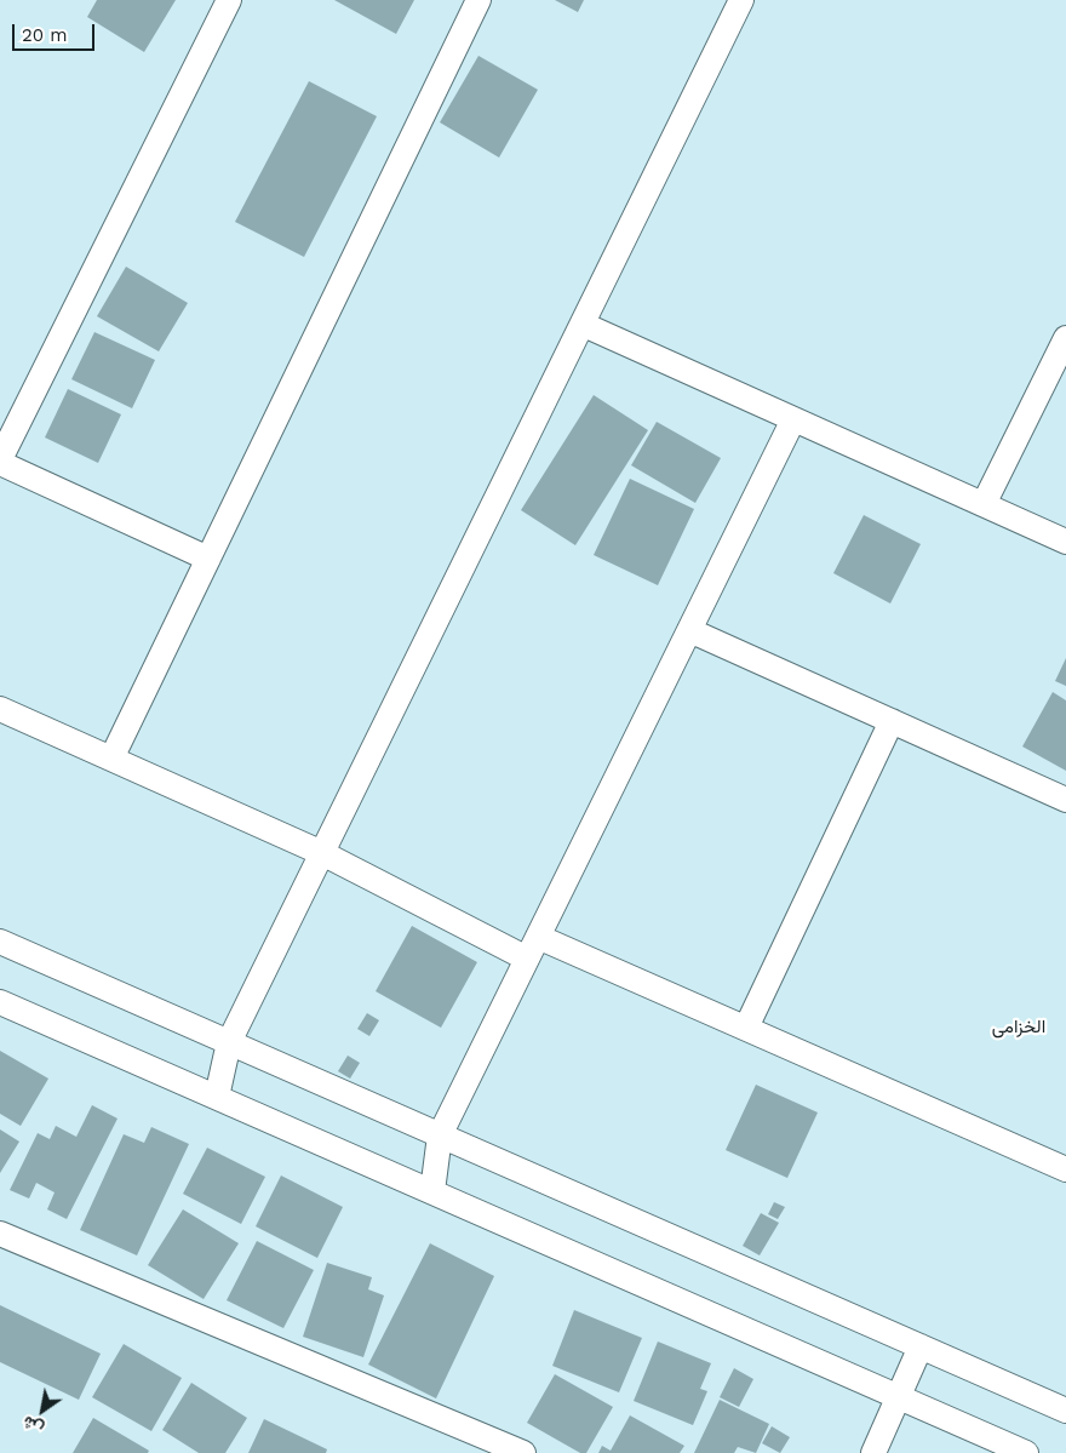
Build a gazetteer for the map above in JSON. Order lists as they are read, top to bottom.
{
  "districts": ["الخزامى"],
  "scale_bar": "20 m",
  "north": "bottom left"
}
